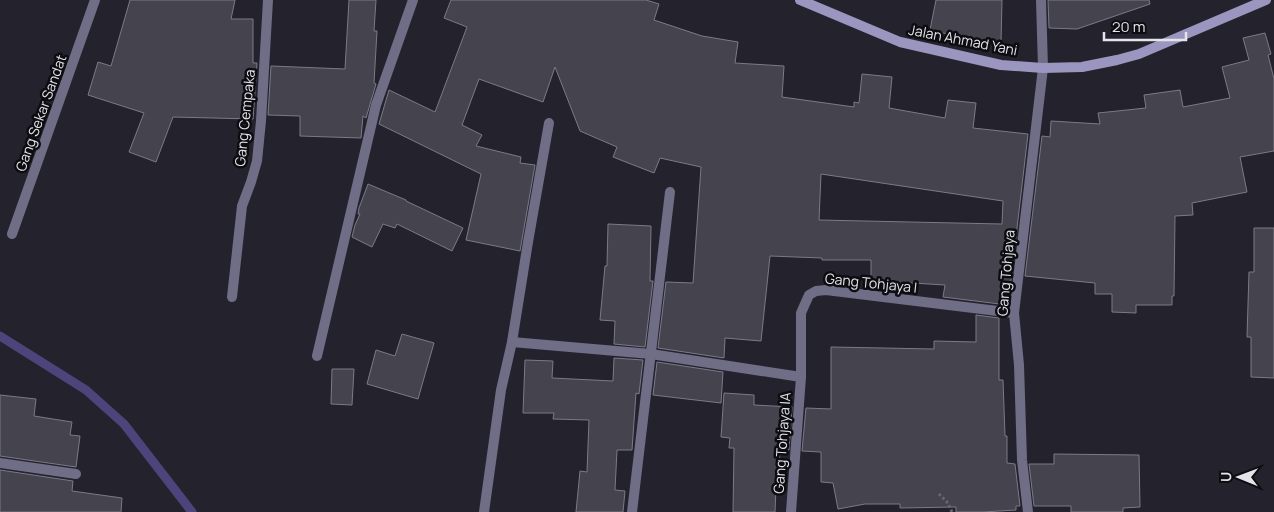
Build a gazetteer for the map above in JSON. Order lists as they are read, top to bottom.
{
  "streets": {
    "main road": ["Jalan Ahmad Yani"],
    "street": [
      "Gang Sekar Sandat",
      "Gang Cempaka",
      "Gang Tohjaya",
      "Gang Tohjaya I",
      "Gang Tohjaya IA"
    ]
  },
  "crossings": [
    ["Jalan Ahmad Yani", "Gang Tohjaya"],
    ["Gang Tohjaya", "Gang Tohjaya I"],
    ["Gang Tohjaya I", "Gang Tohjaya IA"]
  ],
  "scale_bar": "20 m",
  "north": "left"
}
